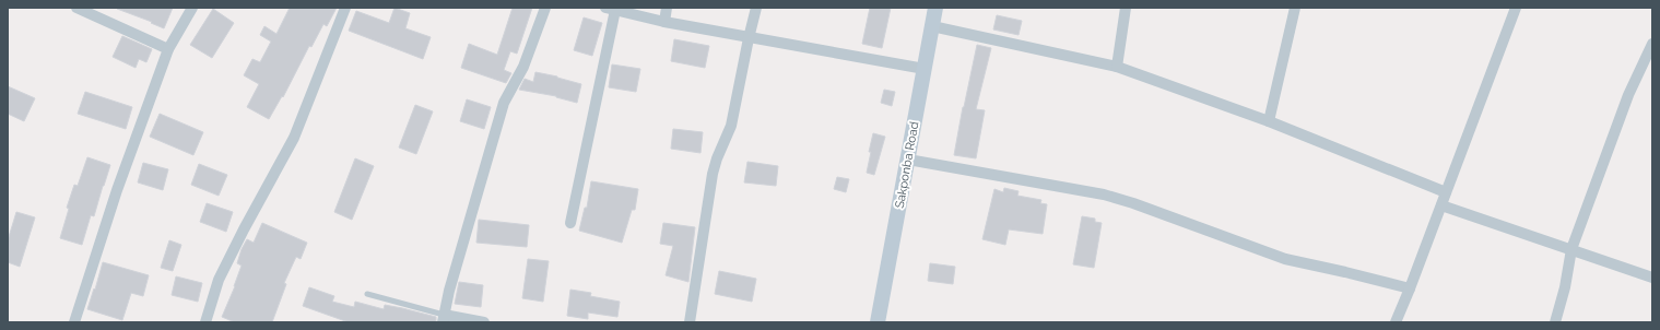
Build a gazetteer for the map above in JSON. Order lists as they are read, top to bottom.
{
  "streets": {
    "main road": ["Sakponba Road"]
  }
}
